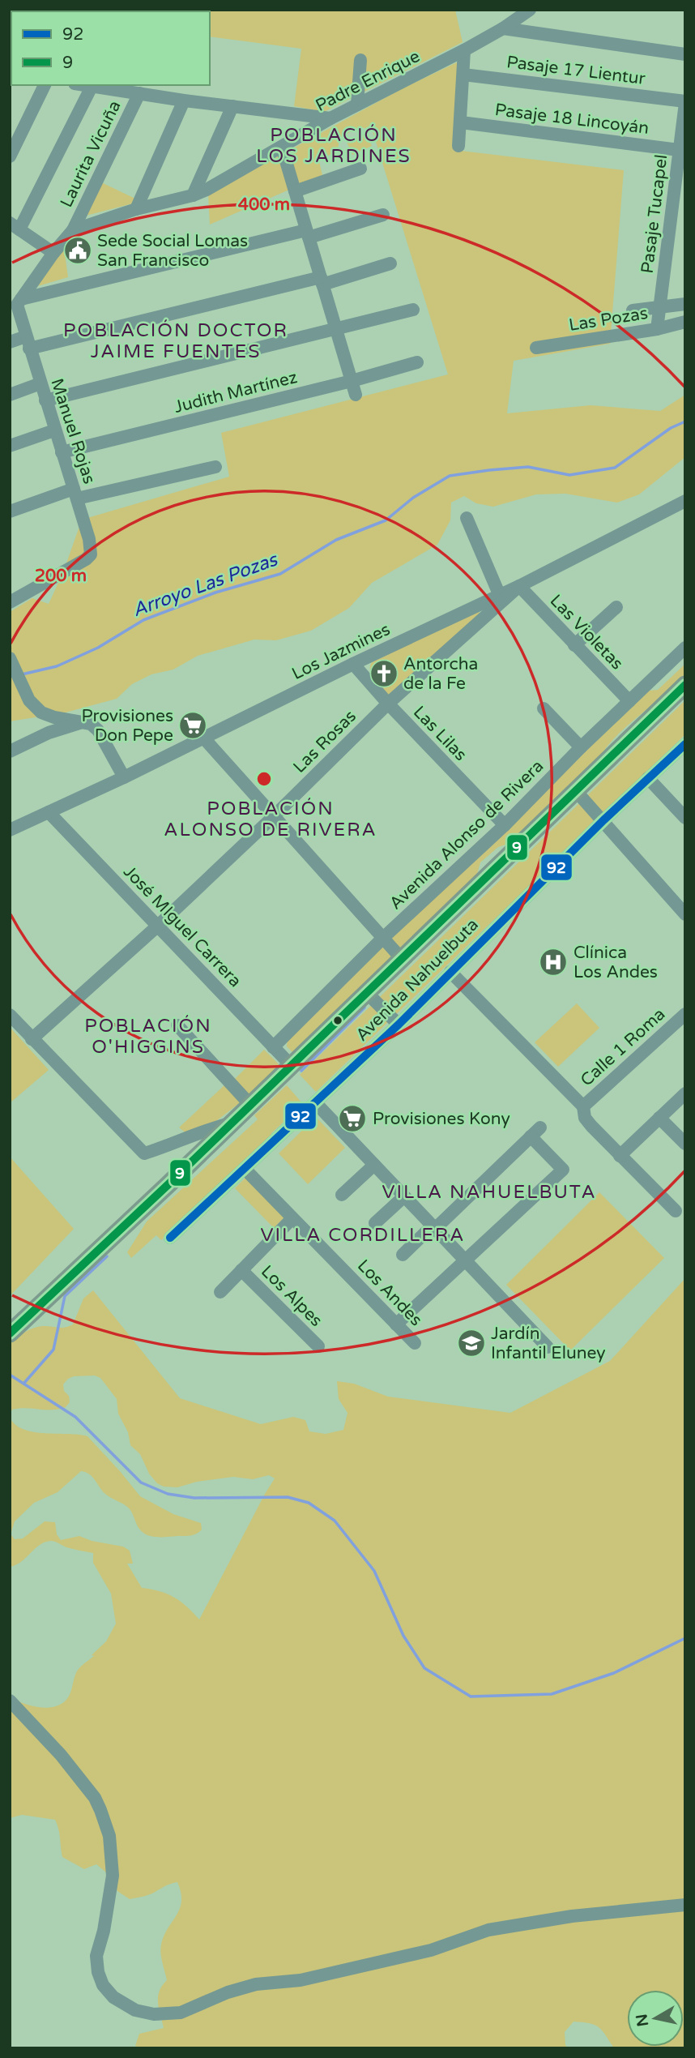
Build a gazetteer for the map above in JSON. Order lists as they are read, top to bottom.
{
  "streets": {
    "street": [
      "Pasaje 17 Lientur",
      "Padre Enrique",
      "Pasaje 18 Lincoyán",
      "Laurita Vicuña",
      "Pasaje Tucapel",
      "Las Pozas",
      "Judith Martínez",
      "Manuel Rojas",
      "Las Violetas",
      "Los Jazmines",
      "Las Lilas",
      "Las Rosas",
      "Avenida Alonso de Rivera",
      "José MIguel Carrera",
      "Avenida Nahuelbuta",
      "Calle 1 Roma",
      "Los Andes",
      "Los Alpes"
    ]
  },
  "crossings": [
    ["Pasaje 17 Lientur", "Pasaje Tucapel"],
    ["Padre Enrique", "Laurita Vicuña"],
    ["Pasaje 18 Lincoyán", "Pasaje Tucapel"],
    ["Pasaje Tucapel", "Las Pozas"],
    ["Judith Martínez", "Manuel Rojas"],
    ["Las Violetas", "Los Jazmines"],
    ["Las Violetas", "Las Rosas"],
    ["Las Violetas", "Avenida Alonso de Rivera"],
    ["Los Jazmines", "Las Lilas"],
    ["Los Jazmines", "Las Rosas"],
    ["Los Jazmines", "José MIguel Carrera"],
    ["Las Lilas", "Las Rosas"],
    ["Las Lilas", "Avenida Alonso de Rivera"],
    ["Las Rosas", "José MIguel Carrera"],
    ["Avenida Alonso de Rivera", "José MIguel Carrera"],
    ["Avenida Nahuelbuta", "Los Andes"]
  ],
  "districts": [
    "POBLACIÓN LOS JARDINES",
    "POBLACIÓN DOCTOR JAIME FUENTES",
    "POBLACIÓN ALONSO DE RIVERA",
    "POBLACIÓN O'HIGGINS",
    "VILLA NAHUELBUTA",
    "VILLA CORDILLERA"
  ],
  "water": ["Arroyo Las Pozas"],
  "places": {
    "public building": ["Sede Social Lomas San Francisco"],
    "church": ["Antorcha de la Fe"],
    "supermarket": ["Provisiones Don Pepe", "Provisiones Kony"],
    "hospital": ["Clínica Los Andes"],
    "school or university": ["Jardín Infantil Eluney"]
  },
  "lines": ["transit line 9", "transit line 92"],
  "legend": ["92", "9"],
  "north": "left",
  "rings": ["400 m", "200 m"]
}
